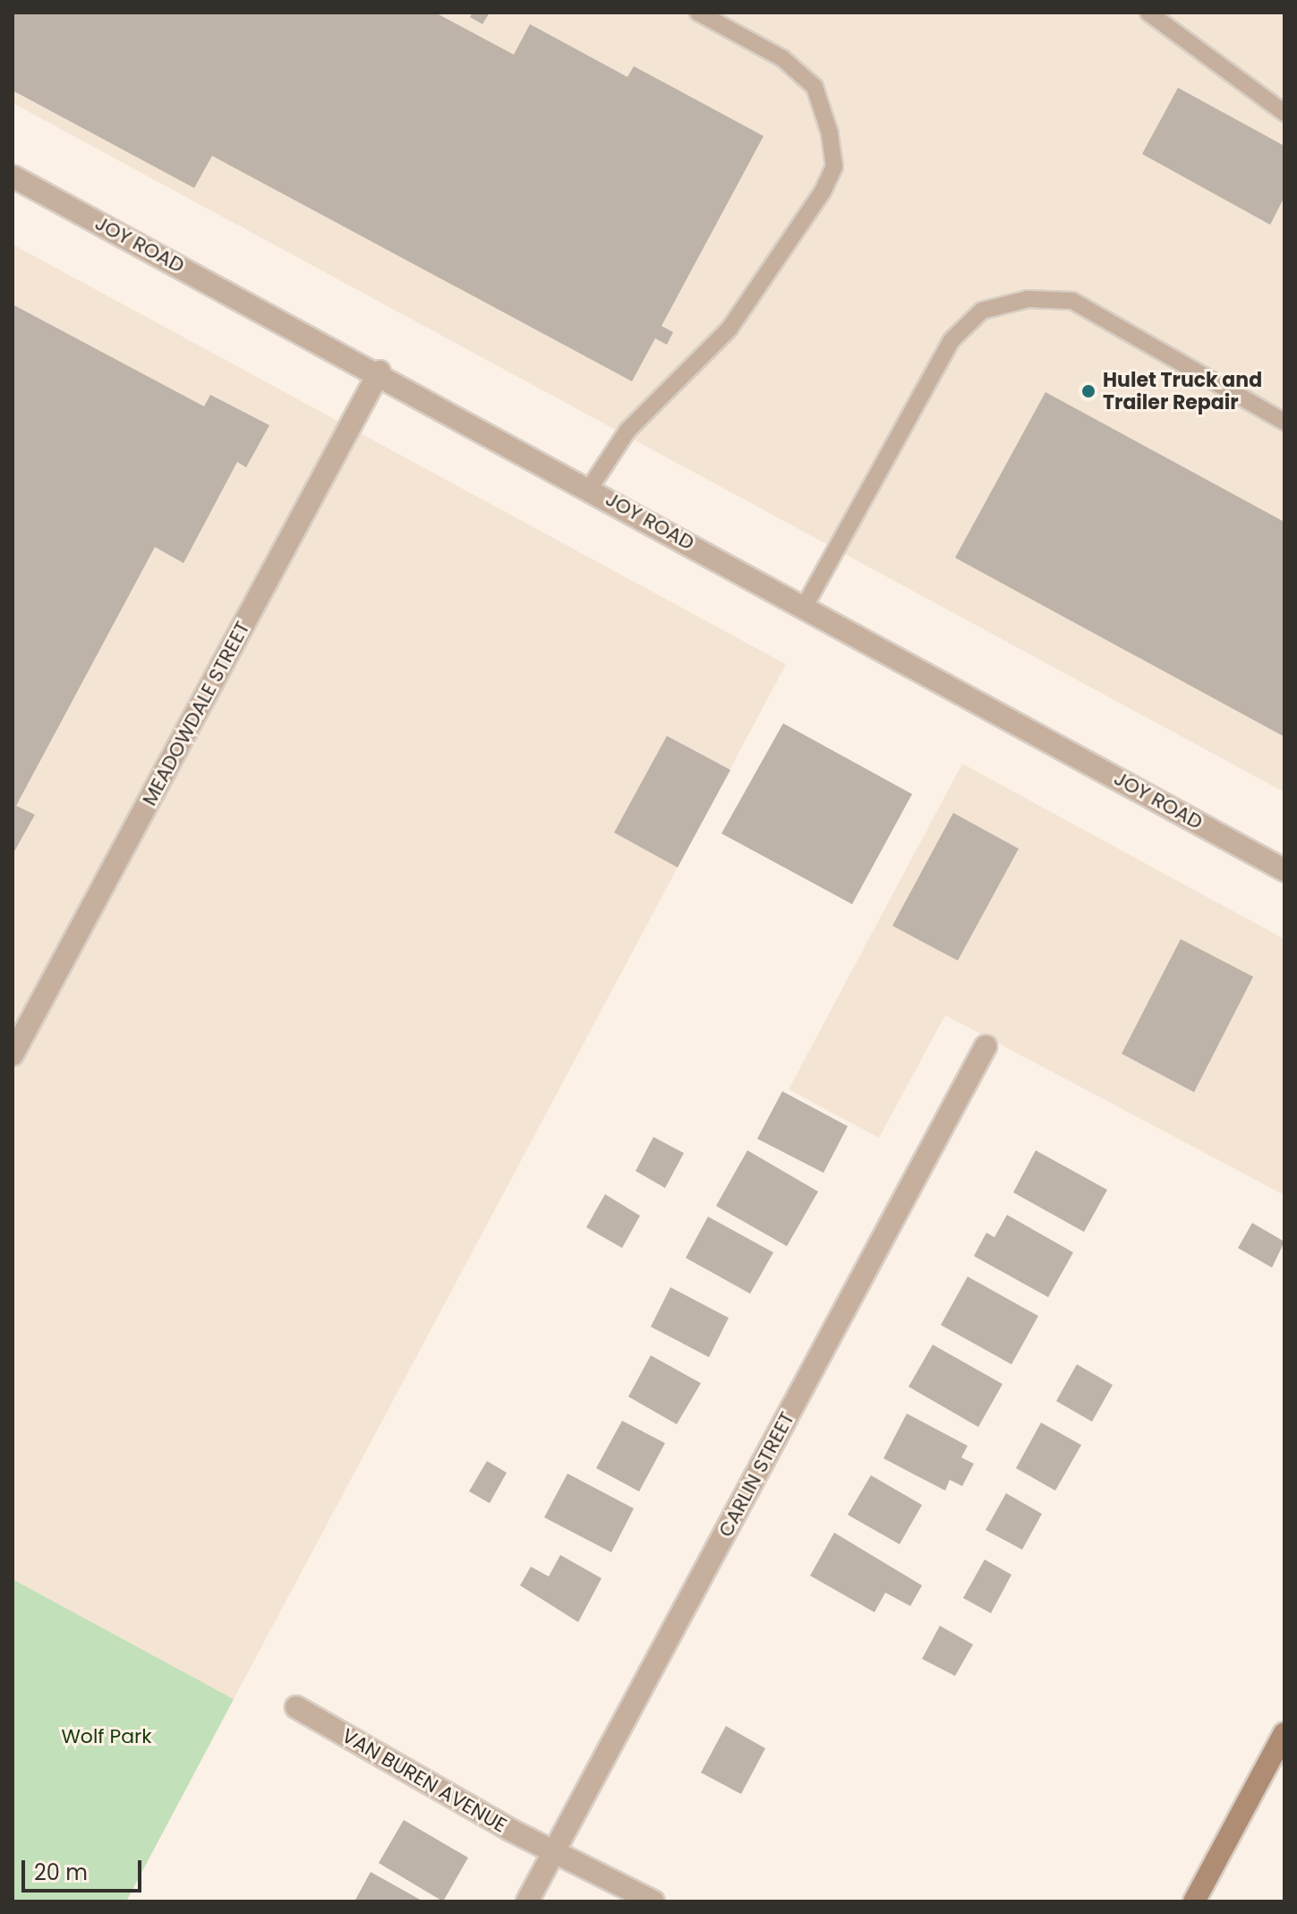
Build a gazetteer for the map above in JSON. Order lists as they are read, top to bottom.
{
  "streets": {
    "street": [
      "JOY ROAD",
      "MEADOWDALE STREET",
      "CARLIN STREET",
      "VAN BUREN AVENUE"
    ]
  },
  "crossings": [
    ["JOY ROAD", "MEADOWDALE STREET"],
    ["CARLIN STREET", "VAN BUREN AVENUE"]
  ],
  "parks": ["Wolf Park"],
  "places": ["Hulet Truck and Trailer Repair"],
  "scale_bar": "20 m"
}
